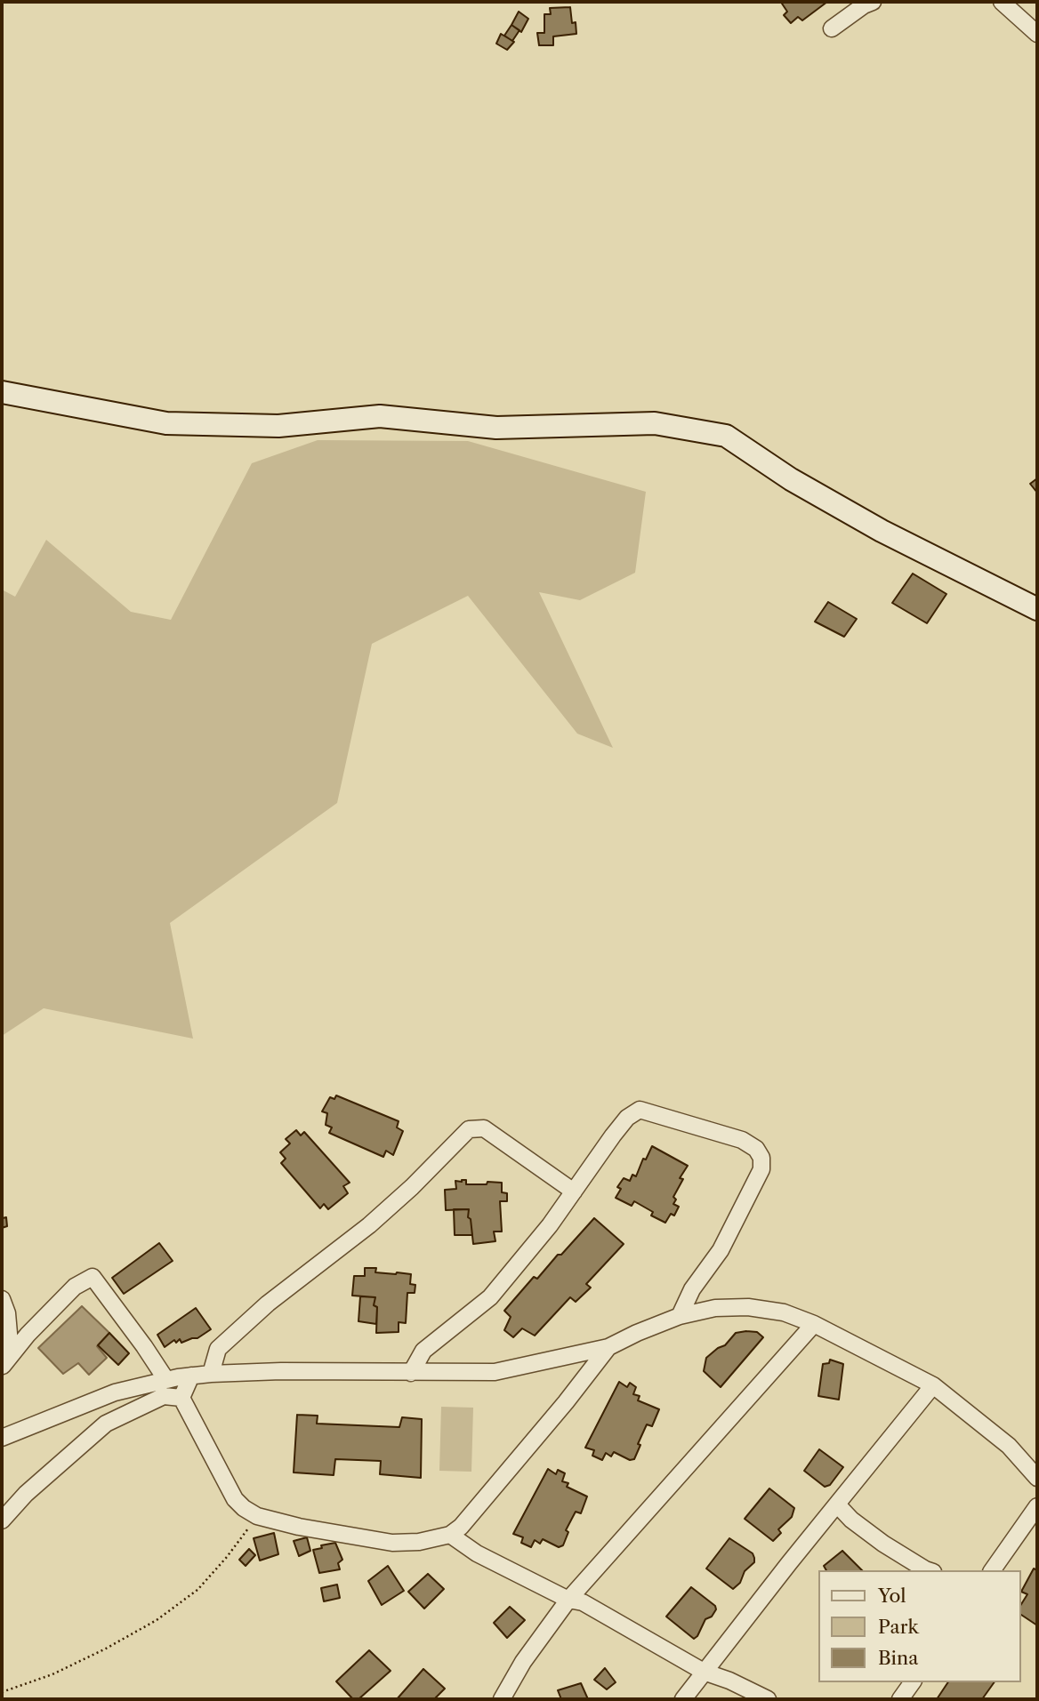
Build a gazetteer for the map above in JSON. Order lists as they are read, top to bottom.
{
  "legend": ["Yol", "Park", "Bina"]
}
